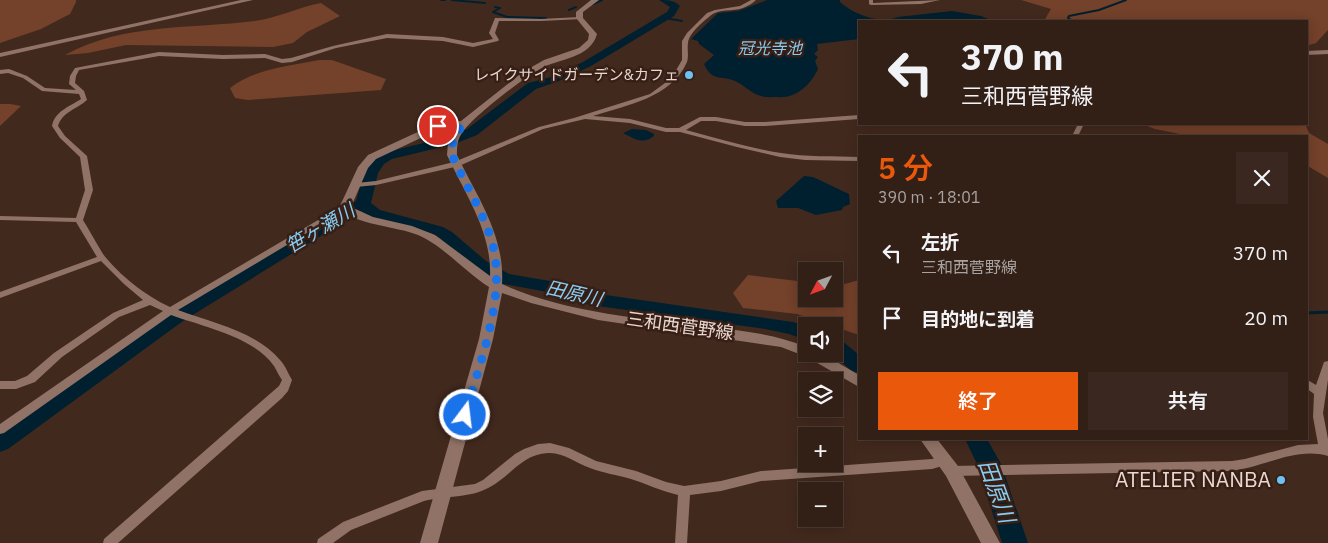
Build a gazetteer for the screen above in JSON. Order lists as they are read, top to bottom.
{
  "streets": {
    "main road": ["三和西菅野線"]
  },
  "water": ["冠光寺池", "笹ヶ瀬川", "田原川"],
  "places": ["レイクサイドガーデン&カフェ", "ATELIER NANBA"],
  "north": "bottom left",
  "page": {
    "turn": ["370 m", "三和西菅野線"],
    "heading": ["5 分", "390 m · 18:01"],
    "list": [
      {
        "name": "左折",
        "note": "三和西菅野線",
        "value": "370 m"
      },
      {
        "name": "目的地に到着",
        "value": "20 m"
      }
    ],
    "map_buttons": ["+", "−"],
    "buttons": ["終了", "共有"]
  }
}
